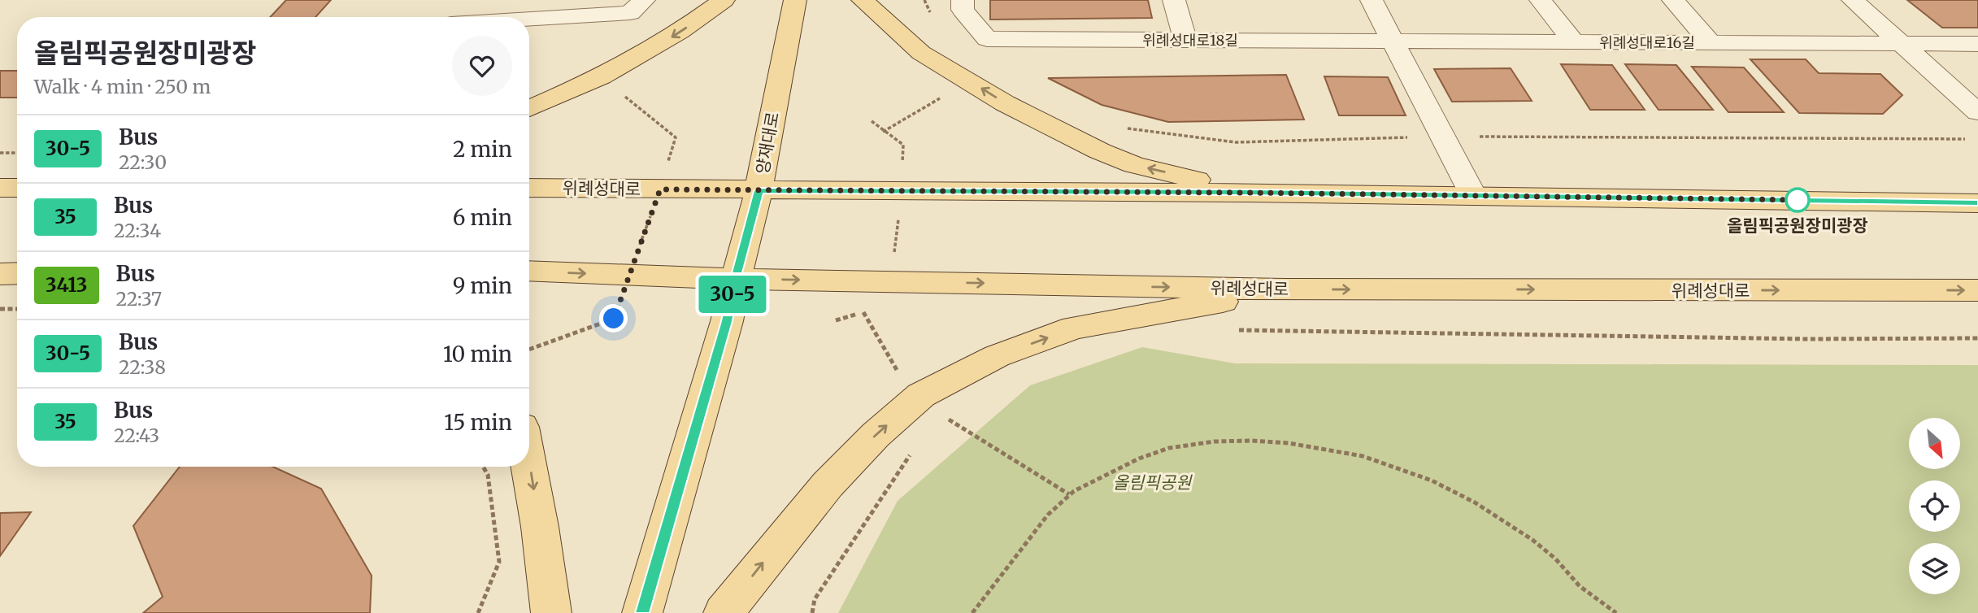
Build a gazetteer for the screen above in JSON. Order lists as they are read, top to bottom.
{
  "streets": {
    "main road": ["양재대로", "위례성대로"],
    "street": ["위례성대로18길", "위례성대로16길"]
  },
  "crossings": [
    ["위례성대로18길", "위례성대로16길"],
    ["양재대로", "위례성대로"]
  ],
  "parks": ["올림픽공원"],
  "places": ["올림픽공원장미광장"],
  "lines": ["bus line 30-5"],
  "north": "bottom right",
  "page": {
    "on_map": "30-5",
    "heading": ["올림픽공원장미광장", "Walk · 4 min · 250 m"],
    "list": [
      {
        "mark": "30-5",
        "name": "Bus",
        "note": "22:30",
        "value": "2 min"
      },
      {
        "mark": "35",
        "name": "Bus",
        "note": "22:34",
        "value": "6 min"
      },
      {
        "mark": "3413",
        "name": "Bus",
        "note": "22:37",
        "value": "9 min"
      },
      {
        "mark": "30-5",
        "name": "Bus",
        "note": "22:38",
        "value": "10 min"
      },
      {
        "mark": "35",
        "name": "Bus",
        "note": "22:43",
        "value": "15 min"
      }
    ]
  }
}
